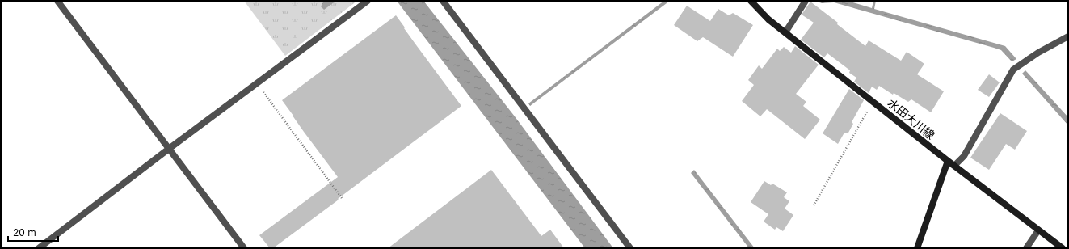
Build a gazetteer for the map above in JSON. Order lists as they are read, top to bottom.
{
  "streets": {
    "main road": ["水田大川線"]
  },
  "scale_bar": "20 m"
}
